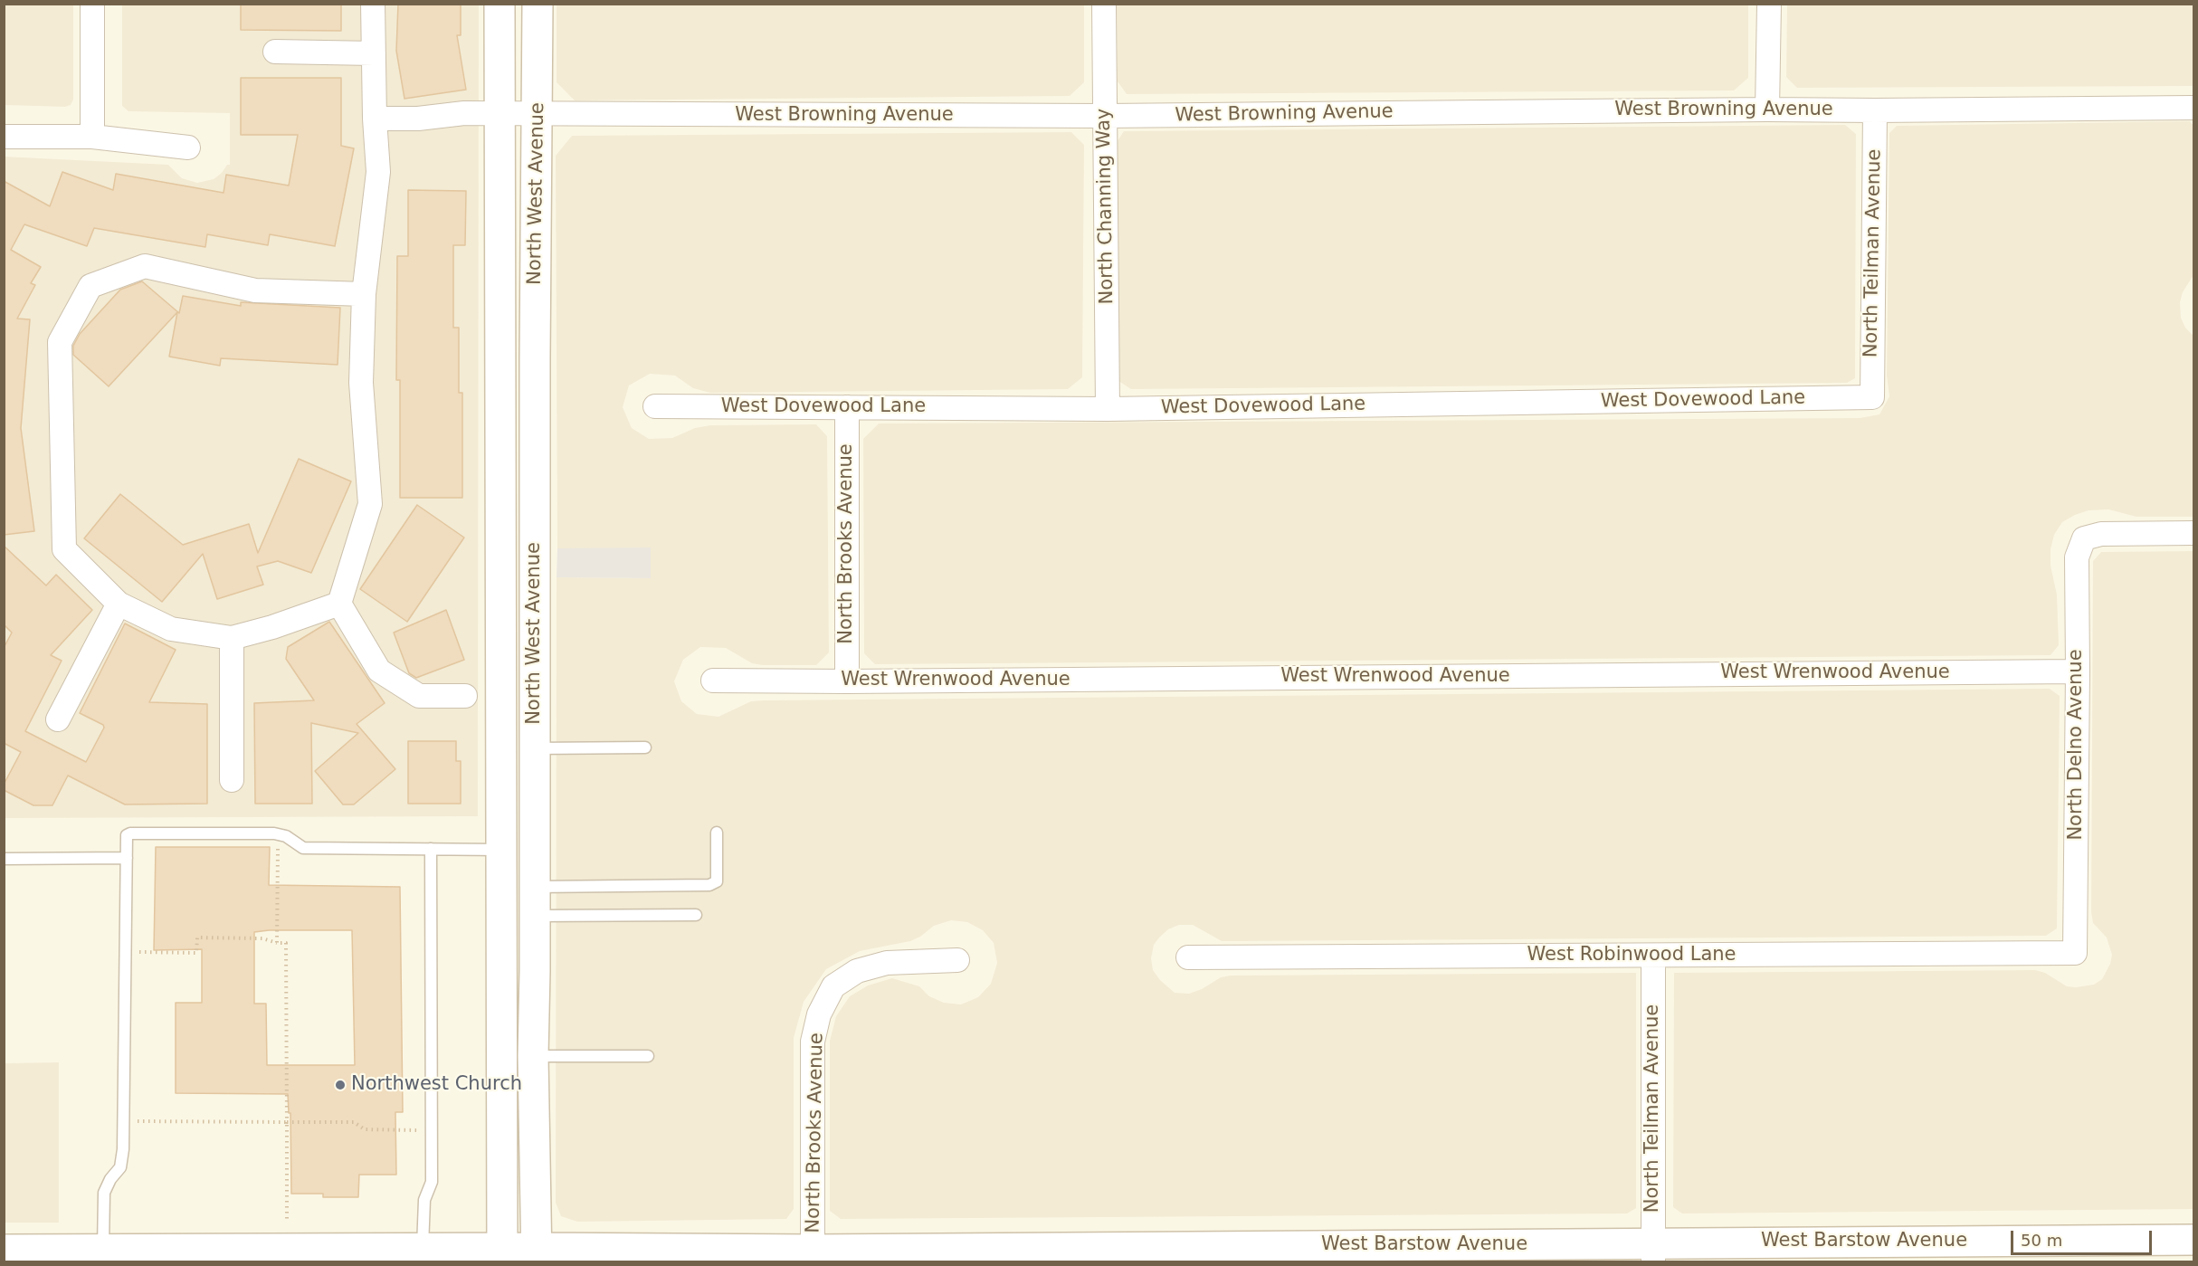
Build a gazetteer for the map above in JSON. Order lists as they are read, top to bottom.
{
  "streets": {
    "main road": ["North West Avenue", "West Barstow Avenue"],
    "street": [
      "West Browning Avenue",
      "North Channing Way",
      "North Teilman Avenue",
      "West Dovewood Lane",
      "North Brooks Avenue",
      "West Wrenwood Avenue",
      "North Delno Avenue",
      "West Robinwood Lane"
    ]
  },
  "crossings": [
    ["West Browning Avenue", "North West Avenue"],
    ["West Browning Avenue", "North Channing Way"],
    ["West Browning Avenue", "North Teilman Avenue"],
    ["North West Avenue", "West Barstow Avenue"],
    ["North Channing Way", "West Dovewood Lane"],
    ["North Teilman Avenue", "West Dovewood Lane"],
    ["North Teilman Avenue", "West Robinwood Lane"],
    ["North Teilman Avenue", "West Barstow Avenue"],
    ["West Dovewood Lane", "North Brooks Avenue"],
    ["North Brooks Avenue", "West Wrenwood Avenue"],
    ["North Brooks Avenue", "West Barstow Avenue"],
    ["West Wrenwood Avenue", "North Delno Avenue"],
    ["North Delno Avenue", "West Robinwood Lane"]
  ],
  "places": ["Northwest Church"],
  "scale_bar": "50 m"
}
